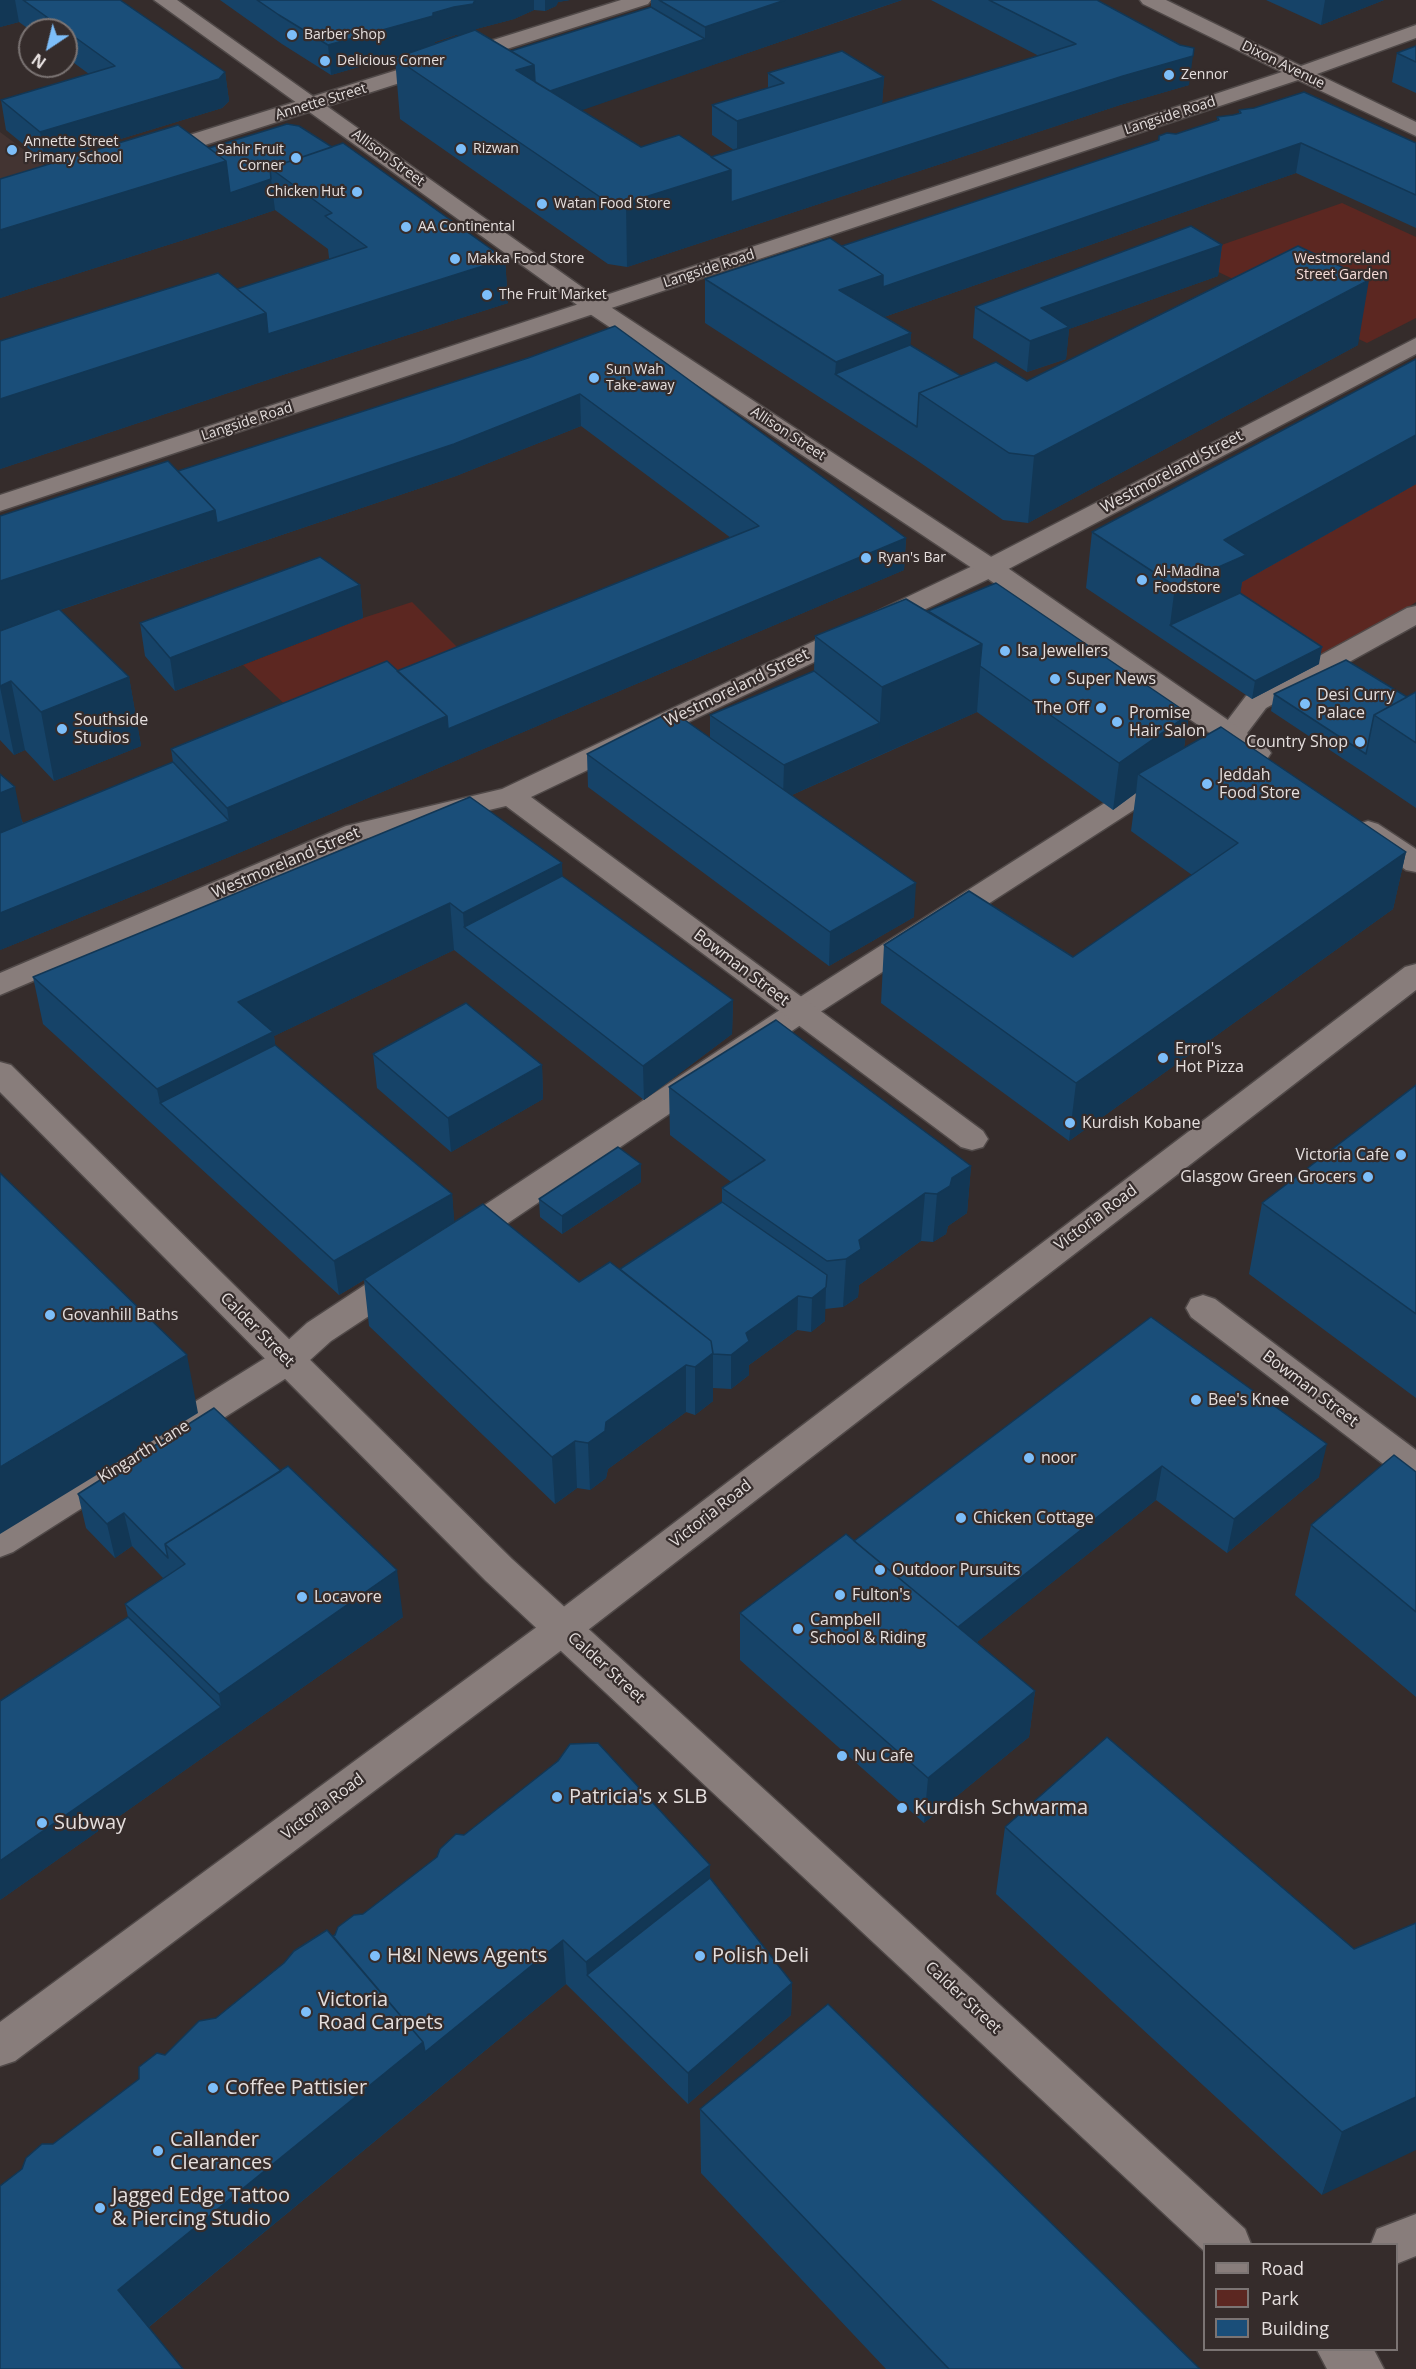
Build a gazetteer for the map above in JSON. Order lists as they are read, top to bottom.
{
  "streets": {
    "street": [
      "Dixon Avenue",
      "Annette Street",
      "Langside Road",
      "Allison Street",
      "Westmoreland Street",
      "Bowman Street",
      "Victoria Road",
      "Calder Street",
      "Kingarth Lane"
    ]
  },
  "crossings": [
    ["Dixon Avenue", "Langside Road"],
    ["Annette Street", "Allison Street"],
    ["Langside Road", "Allison Street"],
    ["Allison Street", "Westmoreland Street"],
    ["Allison Street", "Kingarth Lane"],
    ["Westmoreland Street", "Bowman Street"],
    ["Bowman Street", "Kingarth Lane"],
    ["Victoria Road", "Calder Street"],
    ["Calder Street", "Kingarth Lane"]
  ],
  "parks": ["Westmoreland Street Garden"],
  "places": [
    "Barber Shop",
    "Delicious Corner",
    "Zennor",
    "Rizwan",
    "Annette Street Primary School",
    "Sahir Fruit Corner",
    "Chicken Hut",
    "Watan Food Store",
    "AA Continental",
    "Makka Food Store",
    "The Fruit Market",
    "Sun Wah Take-away",
    "Ryan's Bar",
    "Al-Madina Foodstore",
    "Isa Jewellers",
    "Super News",
    "Desi Curry Palace",
    "The Off",
    "Promise Hair Salon",
    "Southside Studios",
    "Country Shop",
    "Jeddah Food Store",
    "Errol's Hot Pizza",
    "Kurdish Kobane",
    "Victoria Cafe",
    "Glasgow Green Grocers",
    "Govanhill Baths",
    "Bee's Knee",
    "noor",
    "Chicken Cottage",
    "Outdoor Pursuits",
    "Fulton's",
    "Locavore",
    "Campbell School & Riding",
    "Nu Cafe",
    "Patricia's x SLB",
    "Kurdish Schwarma",
    "Subway",
    "H&I News Agents",
    "Polish Deli",
    "Victoria Road Carpets",
    "Coffee Pattisier",
    "Callander Clearances",
    "Jagged Edge Tattoo & Piercing Studio"
  ],
  "legend": ["Road", "Park", "Building"],
  "north": "bottom left"
}
